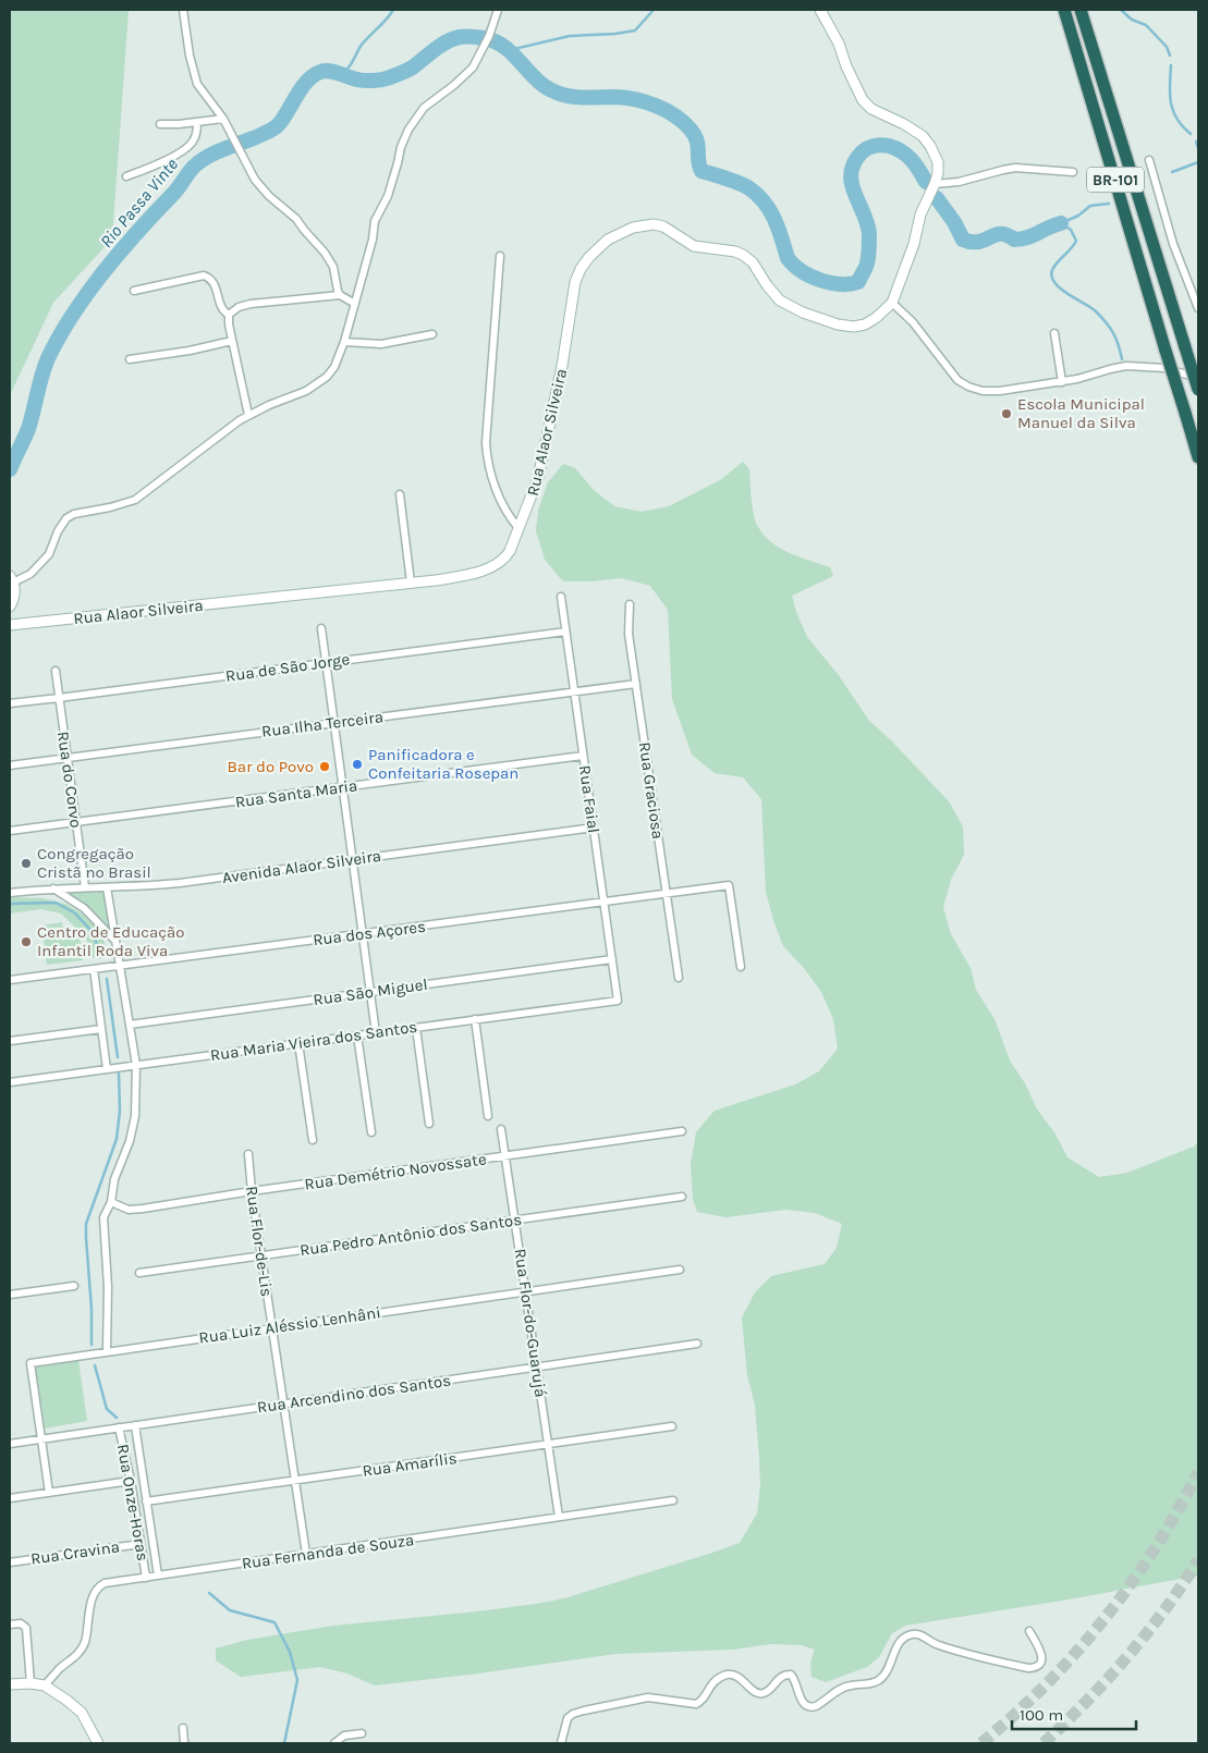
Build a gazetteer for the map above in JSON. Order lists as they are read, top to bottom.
{
  "streets": {
    "highway": ["BR-101"],
    "street": [
      "Rua Alaor Silveira",
      "Rua de São Jorge",
      "Rua Ilha Terceira",
      "Rua do Corvo",
      "Rua Graciosa",
      "Rua Santa Maria",
      "Rua Faial",
      "Avenida Alaor Silveira",
      "Rua dos Açores",
      "Rua São Miguel",
      "Rua Maria Vieira dos Santos",
      "Rua Demétrio Novossate",
      "Rua Pedro Antônio dos Santos",
      "Rua Flor-de-Lis",
      "Rua Flor-do-Guarujá",
      "Rua Luiz Aléssio Lenhâni",
      "Rua Arcendino dos Santos",
      "Rua Amarílis",
      "Rua Onze-Horas",
      "Rua Fernanda de Souza",
      "Rua Cravina"
    ]
  },
  "crossings": [
    ["Rua de São Jorge", "Rua do Corvo"],
    ["Rua de São Jorge", "Rua Faial"],
    ["Rua Ilha Terceira", "Rua do Corvo"],
    ["Rua Ilha Terceira", "Rua Graciosa"],
    ["Rua Ilha Terceira", "Rua Faial"],
    ["Rua do Corvo", "Rua Santa Maria"],
    ["Rua do Corvo", "Avenida Alaor Silveira"],
    ["Rua Graciosa", "Rua dos Açores"],
    ["Rua Santa Maria", "Rua Faial"],
    ["Rua Faial", "Avenida Alaor Silveira"],
    ["Rua Faial", "Rua dos Açores"],
    ["Rua Faial", "Rua São Miguel"],
    ["Rua Faial", "Rua Maria Vieira dos Santos"],
    ["Rua Demétrio Novossate", "Rua Flor-de-Lis"],
    ["Rua Demétrio Novossate", "Rua Flor-do-Guarujá"],
    ["Rua Pedro Antônio dos Santos", "Rua Flor-de-Lis"],
    ["Rua Pedro Antônio dos Santos", "Rua Flor-do-Guarujá"],
    ["Rua Flor-de-Lis", "Rua Luiz Aléssio Lenhâni"],
    ["Rua Flor-de-Lis", "Rua Arcendino dos Santos"],
    ["Rua Flor-de-Lis", "Rua Amarílis"],
    ["Rua Flor-de-Lis", "Rua Fernanda de Souza"],
    ["Rua Flor-do-Guarujá", "Rua Luiz Aléssio Lenhâni"],
    ["Rua Flor-do-Guarujá", "Rua Arcendino dos Santos"],
    ["Rua Flor-do-Guarujá", "Rua Amarílis"],
    ["Rua Flor-do-Guarujá", "Rua Fernanda de Souza"],
    ["Rua Luiz Aléssio Lenhâni", "Rua Arcendino dos Santos"],
    ["Rua Arcendino dos Santos", "Rua Onze-Horas"],
    ["Rua Amarílis", "Rua Onze-Horas"],
    ["Rua Onze-Horas", "Rua Fernanda de Souza"],
    ["Rua Onze-Horas", "Rua Cravina"]
  ],
  "water": ["Rio Passa Vinte"],
  "places": [
    "Escola Municipal Manuel da Silva",
    "Panificadora e Confeitaria Rosepan",
    "Bar do Povo",
    "Congregação Cristã no Brasil",
    "Centro de Educação Infantil Roda Viva"
  ],
  "scale_bar": "100 m"
}
